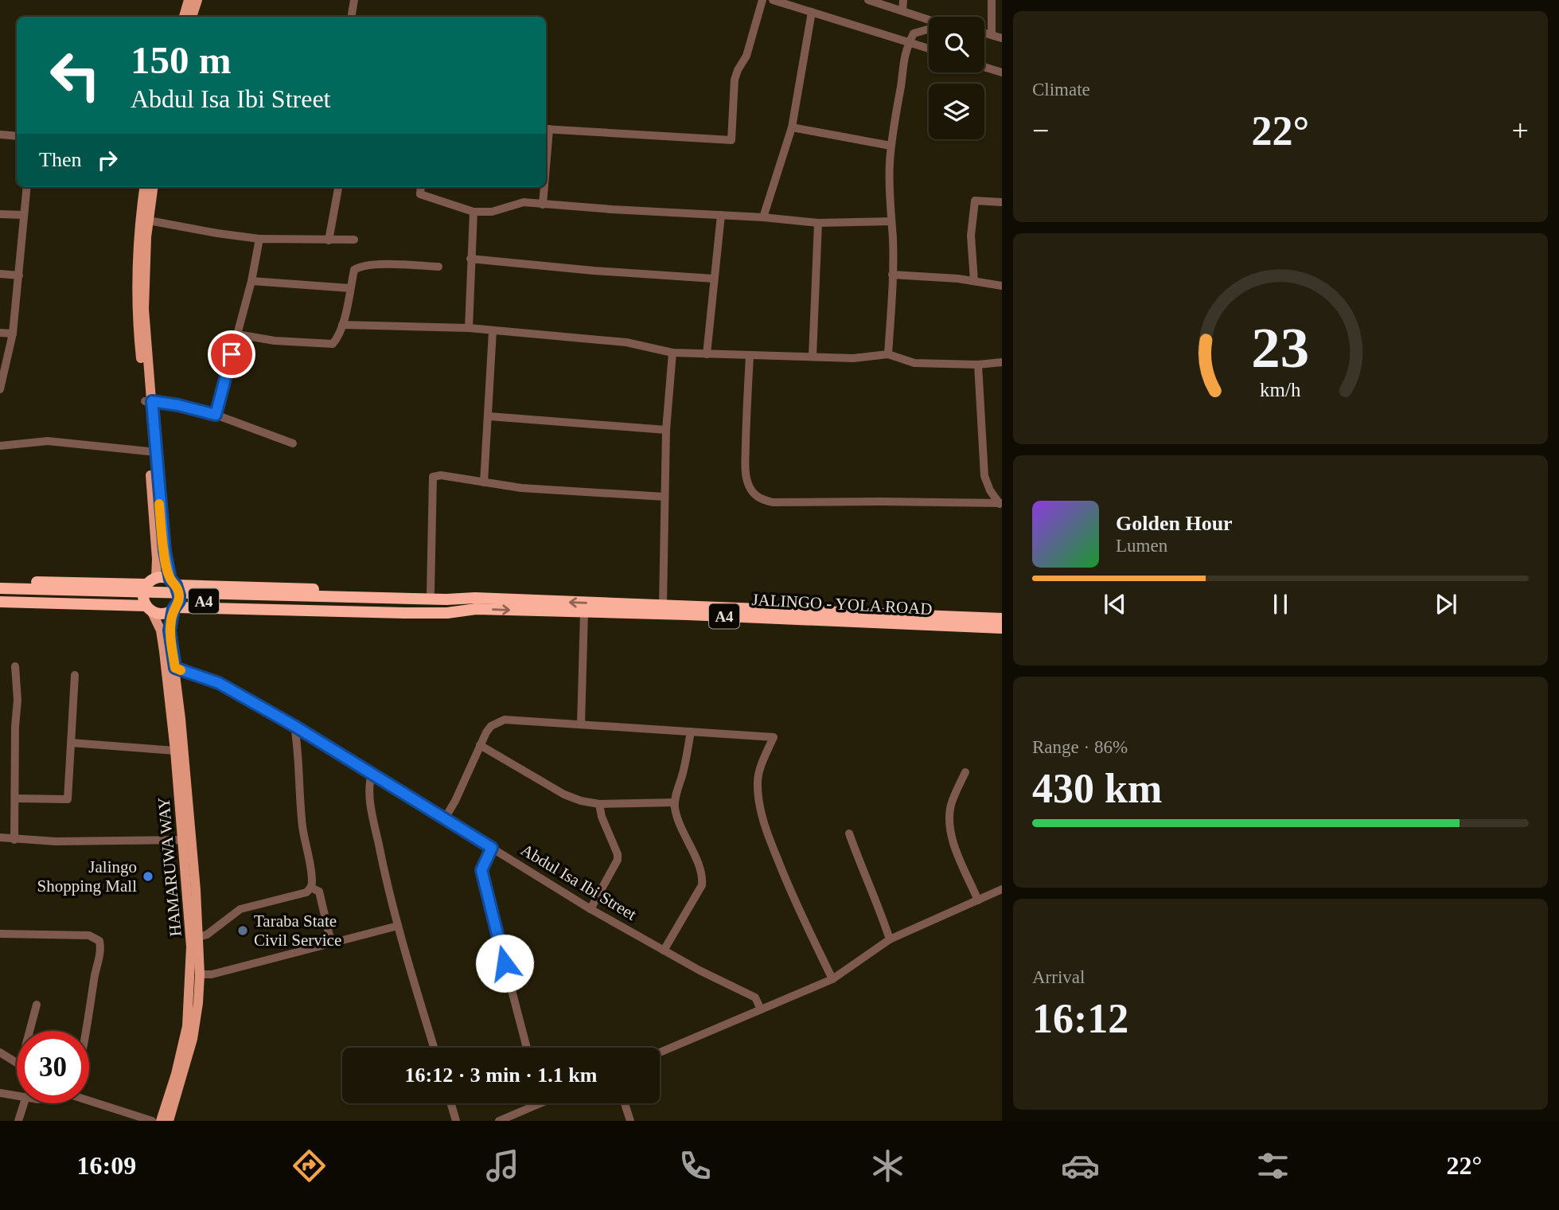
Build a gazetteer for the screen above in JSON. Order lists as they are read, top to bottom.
{
  "streets": {
    "highway": ["A4", "JALINGO - YOLA ROAD"],
    "main road": ["HAMARUWA WAY"],
    "street": ["Abdul Isa Ibi Street"]
  },
  "crossings": [
    ["A4", "JALINGO - YOLA ROAD"],
    ["A4", "HAMARUWA WAY"],
    ["JALINGO - YOLA ROAD", "HAMARUWA WAY"]
  ],
  "places": ["Jalingo Shopping Mall", "Taraba State Civil Service"],
  "page": {
    "tile": [
      "Climate",
      ["Range · 86%", "430 km"],
      ["Arrival", "16:12"]
    ],
    "turn": ["150 m", "Abdul Isa Ibi Street"],
    "heat": ["−", "22°", "+"],
    "then": "Then",
    "song": ["Golden Hour", "Lumen"],
    "limit": "30",
    "trip": "16:12 · 3 min · 1.1 km",
    "tabs": ["16:09", "22°"],
    "gauge": ["23", "km/h"]
  }
}
